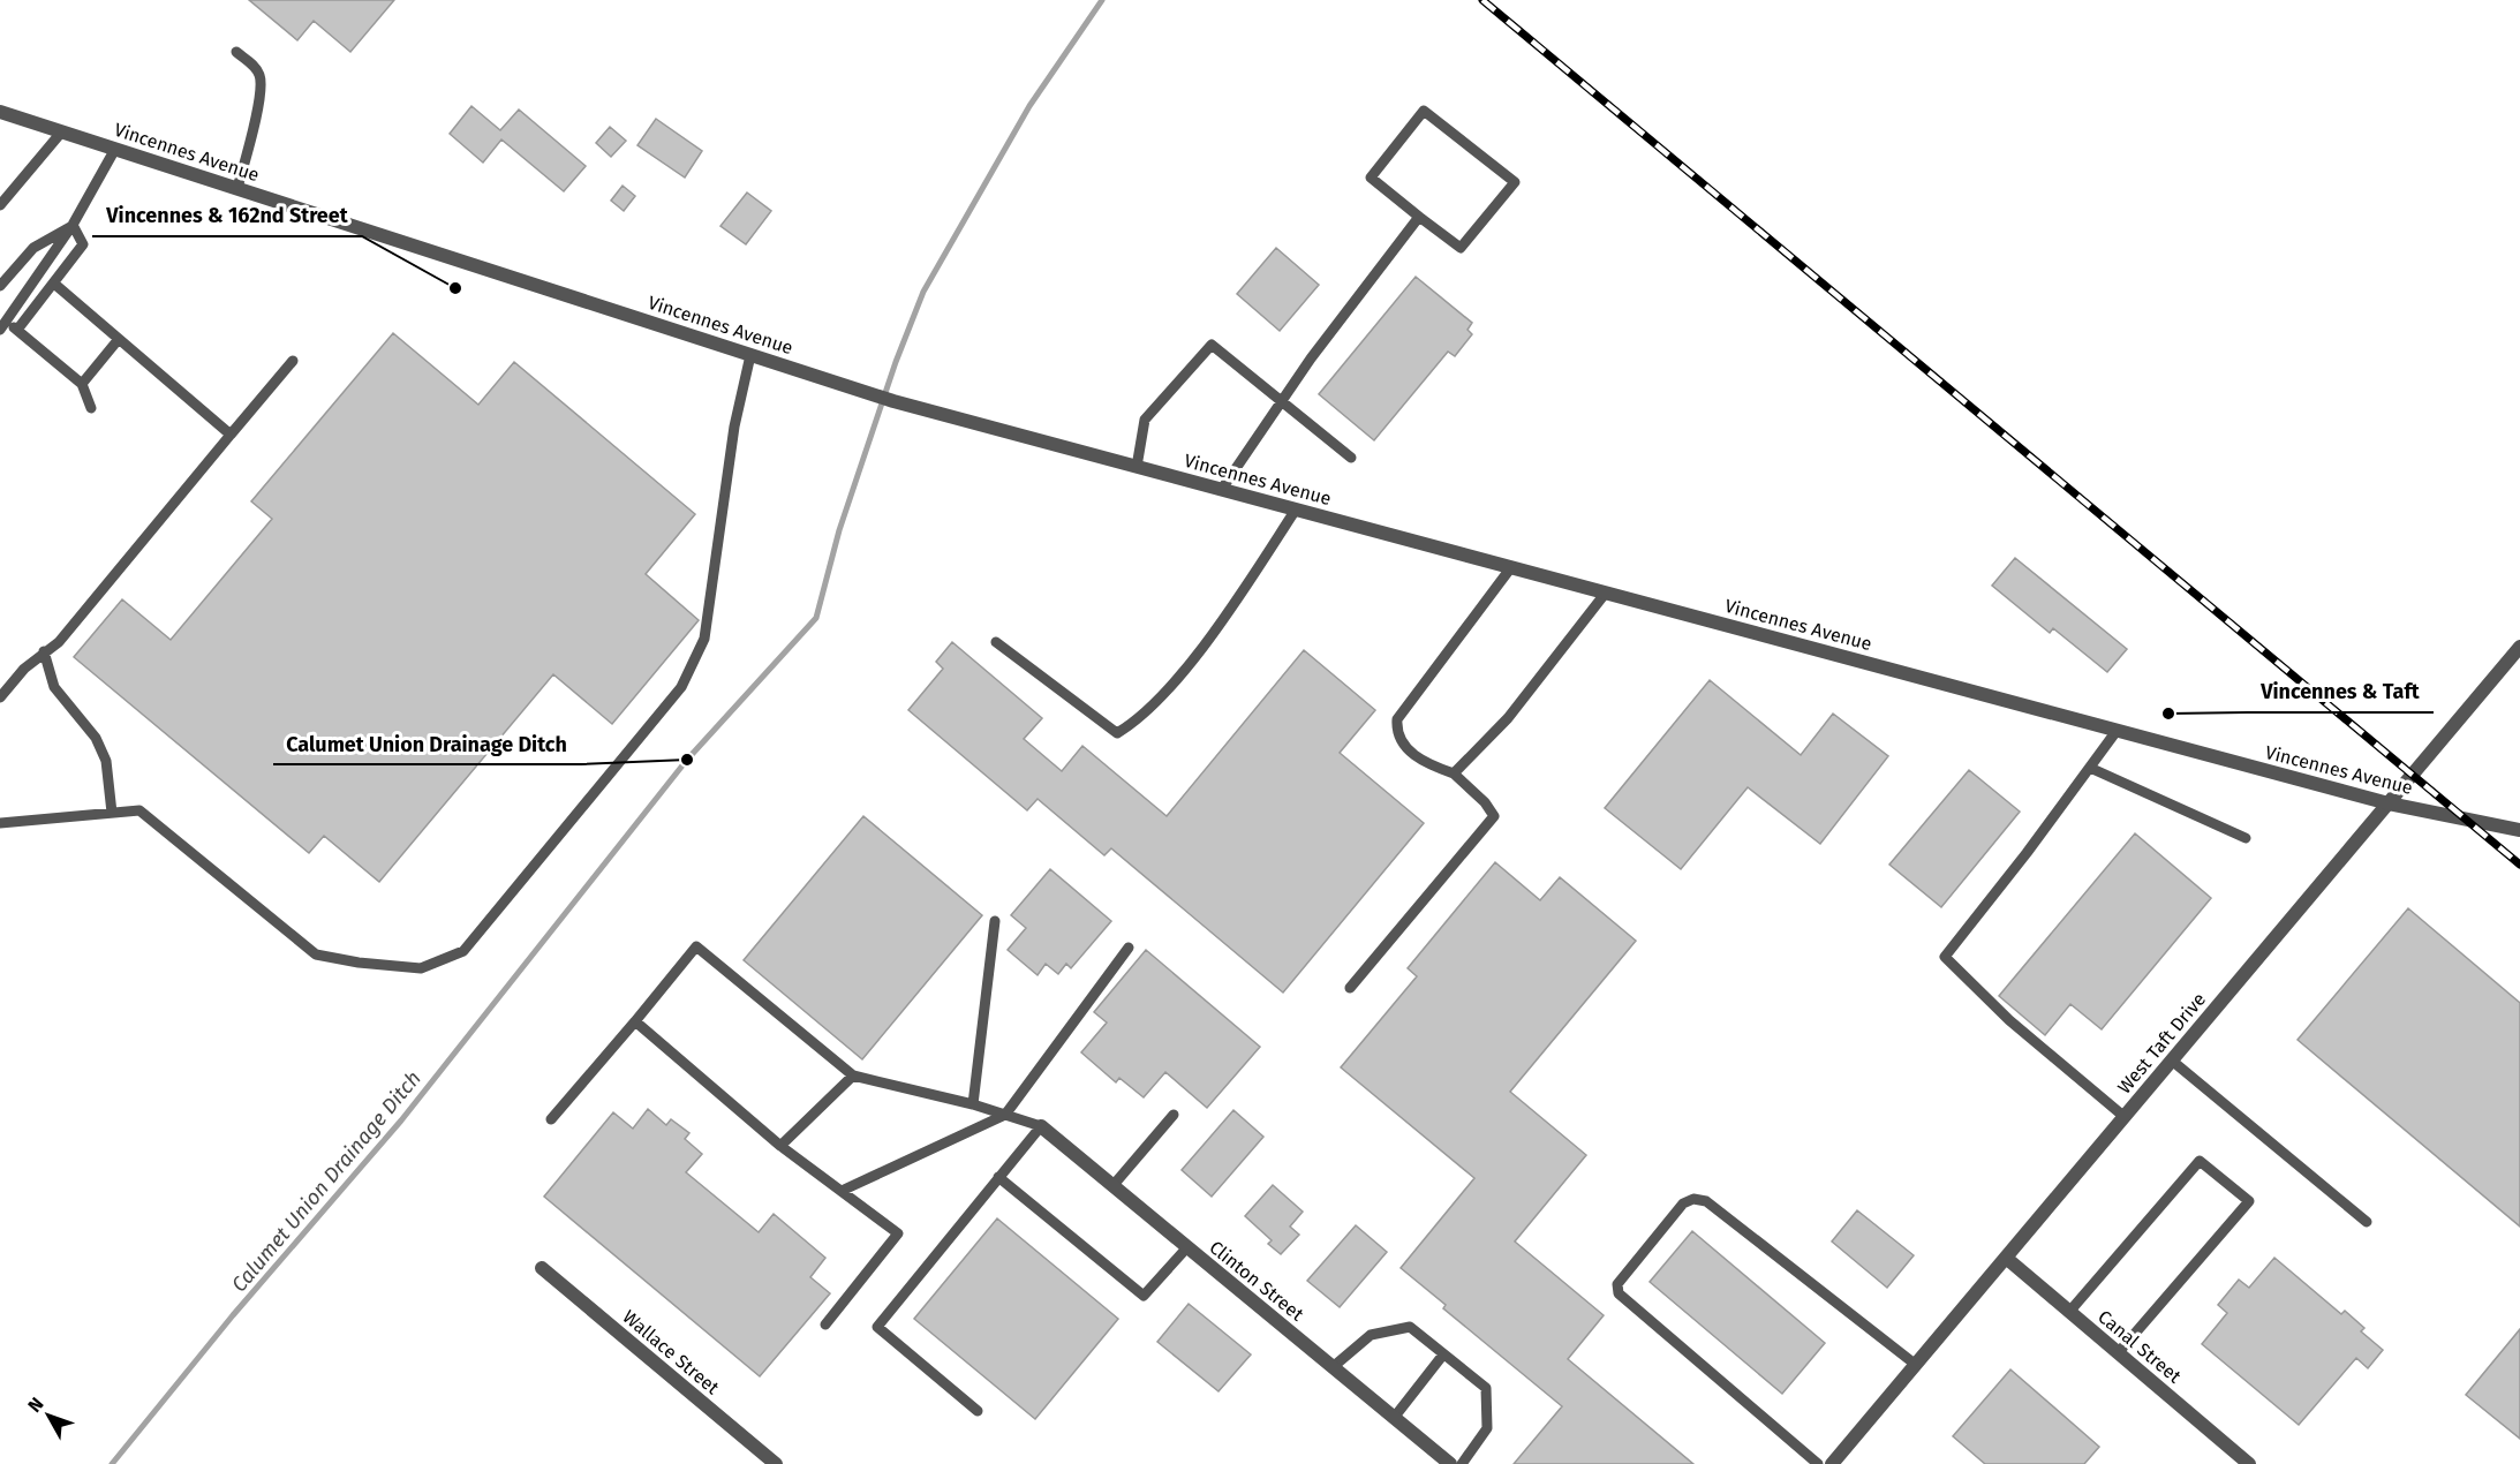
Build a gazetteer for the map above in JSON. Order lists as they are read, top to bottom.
{
  "streets": {
    "street": [
      "Vincennes Avenue",
      "West Taft Drive",
      "Clinton Street",
      "Canal Street",
      "Wallace Street"
    ]
  },
  "crossings": [
    ["Vincennes Avenue", "West Taft Drive"],
    ["West Taft Drive", "Canal Street"]
  ],
  "water": ["Calumet Union Drainage Ditch"],
  "places": ["Vincennes & 162nd Street", "Vincennes & Taft", "Calumet Union Drainage Ditch"],
  "north": "top left"
}
